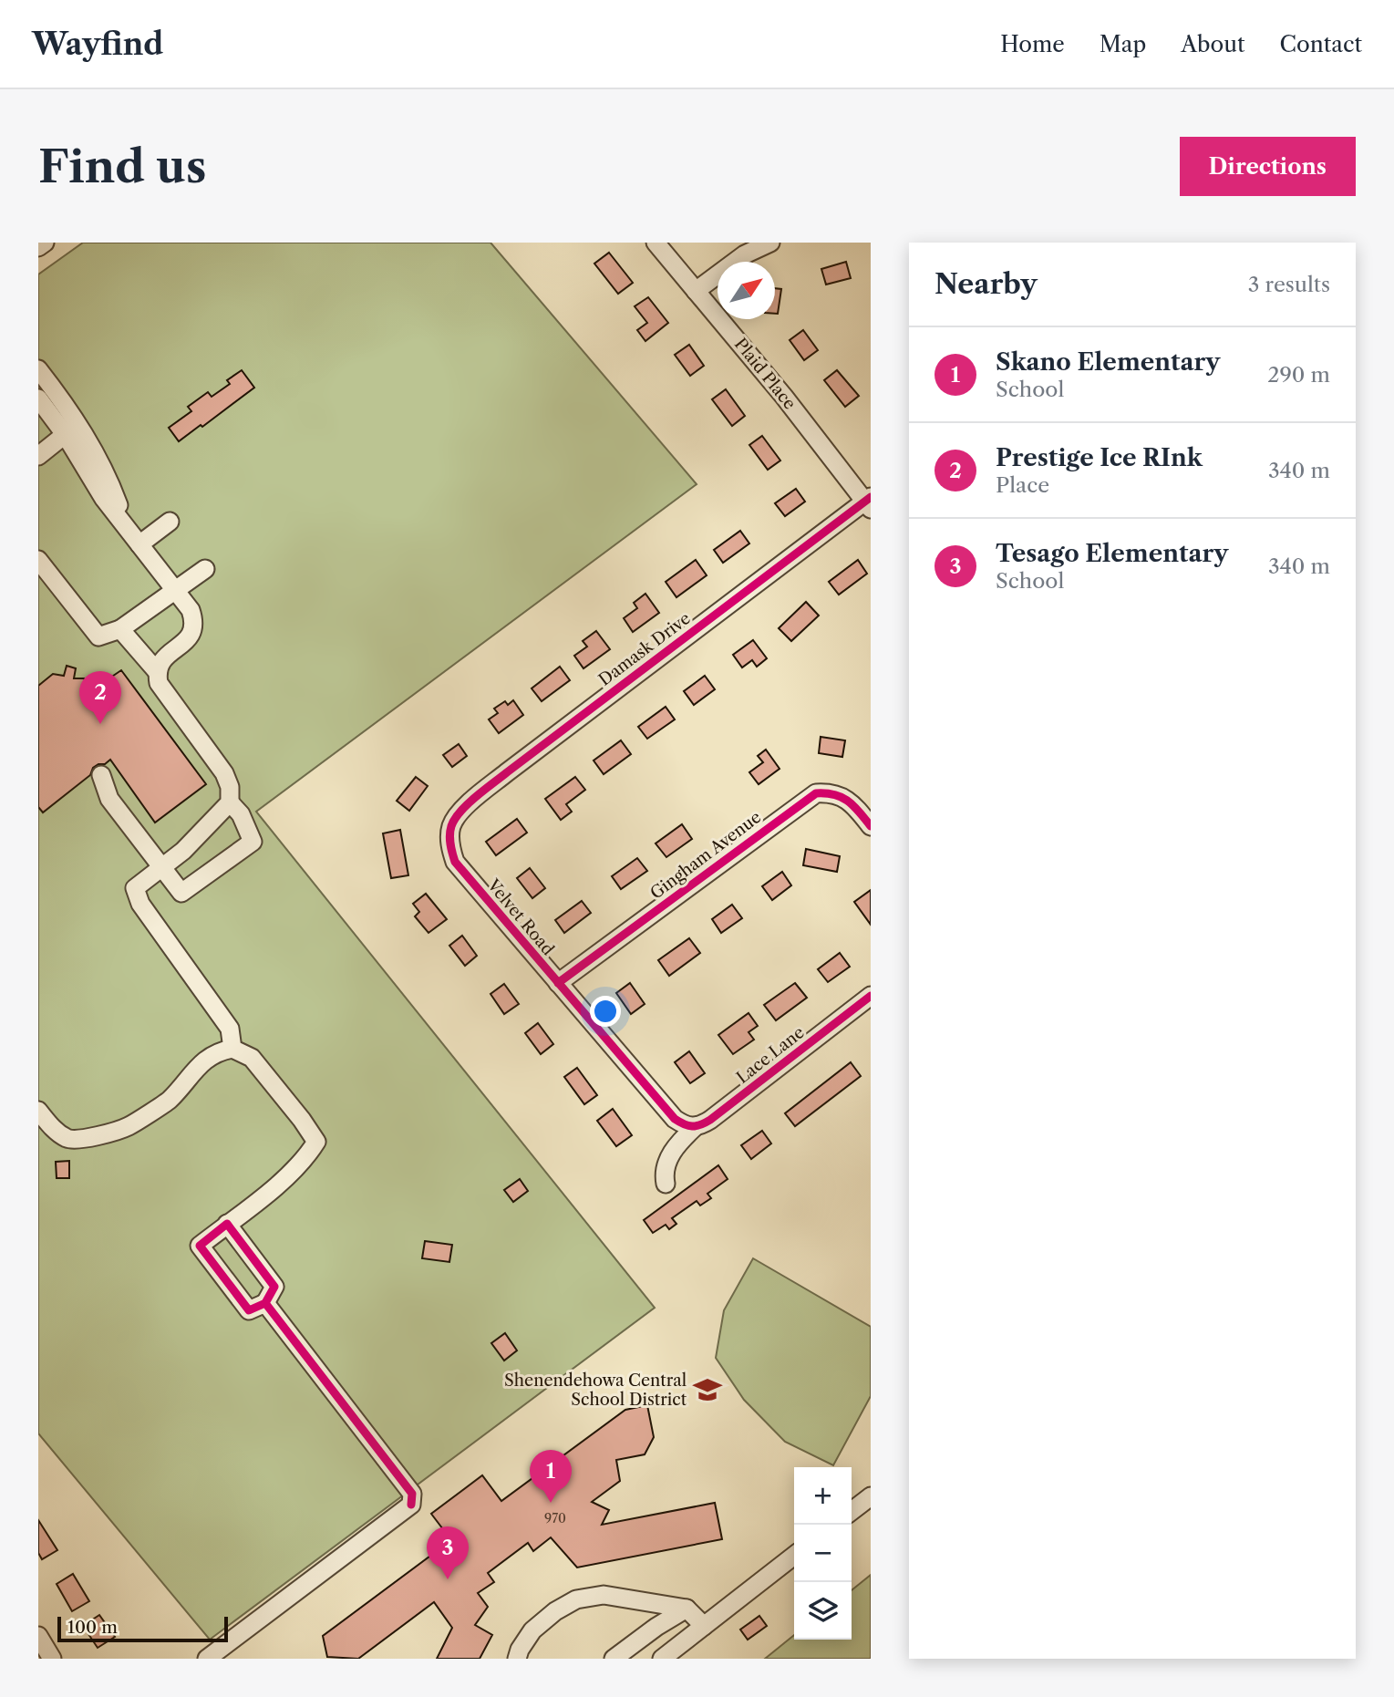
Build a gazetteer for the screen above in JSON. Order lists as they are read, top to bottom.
{
  "streets": {
    "street": [
      "Plaid Place",
      "Damask Drive",
      "Gingham Avenue",
      "Velvet Road",
      "Lace Lane"
    ]
  },
  "crossings": [
    ["Plaid Place", "Damask Drive"],
    ["Damask Drive", "Velvet Road"],
    ["Gingham Avenue", "Velvet Road"],
    ["Velvet Road", "Lace Lane"]
  ],
  "places": {
    "school or university": ["Shenendehowa Central School District"]
  },
  "house_numbers": ["970"],
  "scale_bar": "100 m",
  "north": "top right",
  "page": {
    "header": "Wayfind",
    "nav": [
      "Home",
      "Map",
      "About",
      "Contact"
    ],
    "buttons": "Directions",
    "title": "Find us",
    "heading": ["Nearby", "3 results"],
    "list": [
      {
        "mark": "1",
        "name": "Skano Elementary",
        "note": "School",
        "value": "290 m"
      },
      {
        "mark": "2",
        "name": "Prestige Ice RInk",
        "note": "Place",
        "value": "340 m"
      },
      {
        "mark": "3",
        "name": "Tesago Elementary",
        "note": "School",
        "value": "340 m"
      }
    ],
    "pins": ["2", "1", "3"],
    "map_buttons": ["+", "−"],
    "scale": "100 m"
  }
}
